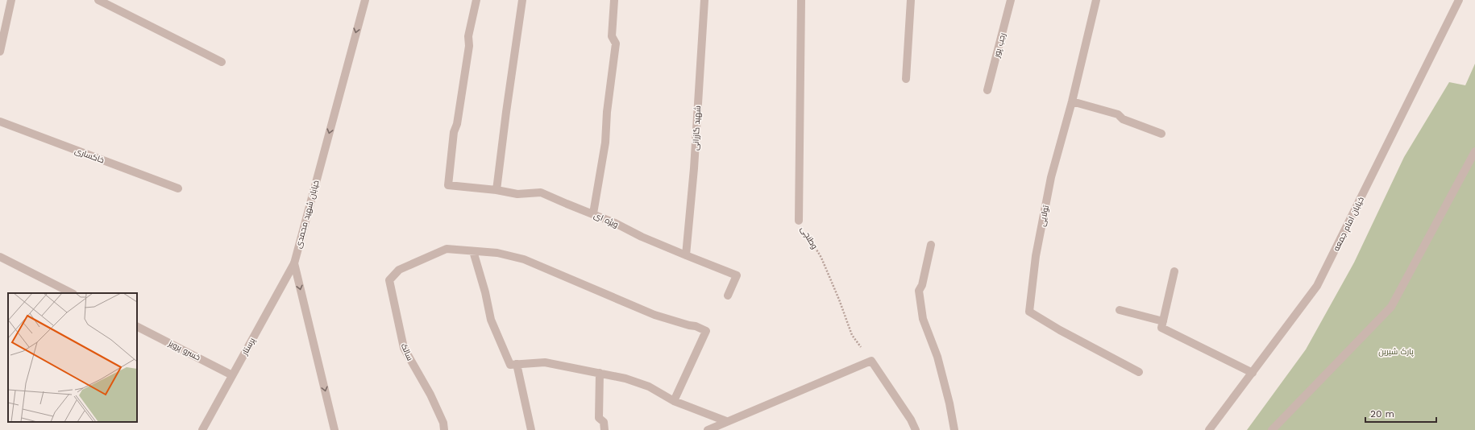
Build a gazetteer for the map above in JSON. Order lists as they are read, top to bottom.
{
  "streets": {
    "street": [
      "رجب پور",
      "شهید گازرانی",
      "خاکساری",
      "خیابان شهید محمدی",
      "تولایی",
      "ویژه ای",
      "خیابان امام جمعه",
      "وطنچی",
      "پرستار",
      "خسرو پرویز",
      "سالک"
    ]
  },
  "crossings": [
    ["شهید گازرانی", "ویژه ای"],
    ["خیابان شهید محمدی", "پرستار"],
    ["پرستار", "خسرو پرویز"]
  ],
  "one_way": ["خیابان شهید محمدی"],
  "parks": ["پارک شیرین"],
  "scale_bar": "20 m"
}
